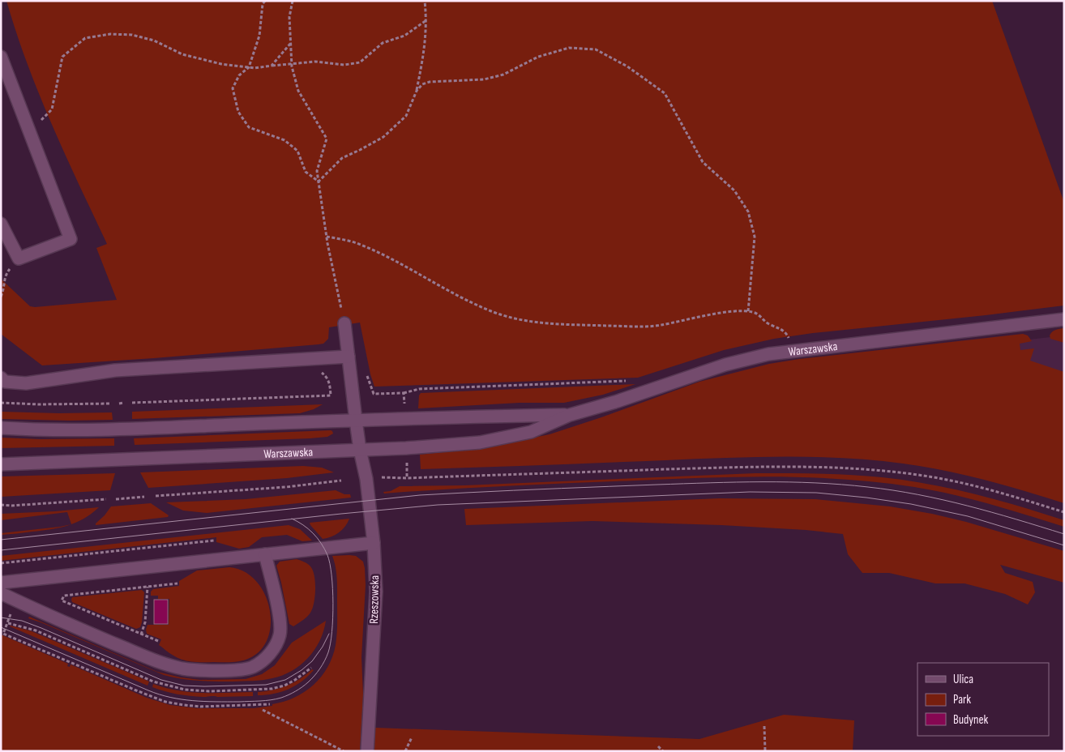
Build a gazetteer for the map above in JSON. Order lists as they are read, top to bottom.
{
  "streets": {
    "street": ["Warszawska", "Rzeszowska"]
  },
  "crossings": [
    ["Warszawska", "Rzeszowska"]
  ],
  "legend": ["Ulica", "Park", "Budynek"]
}
